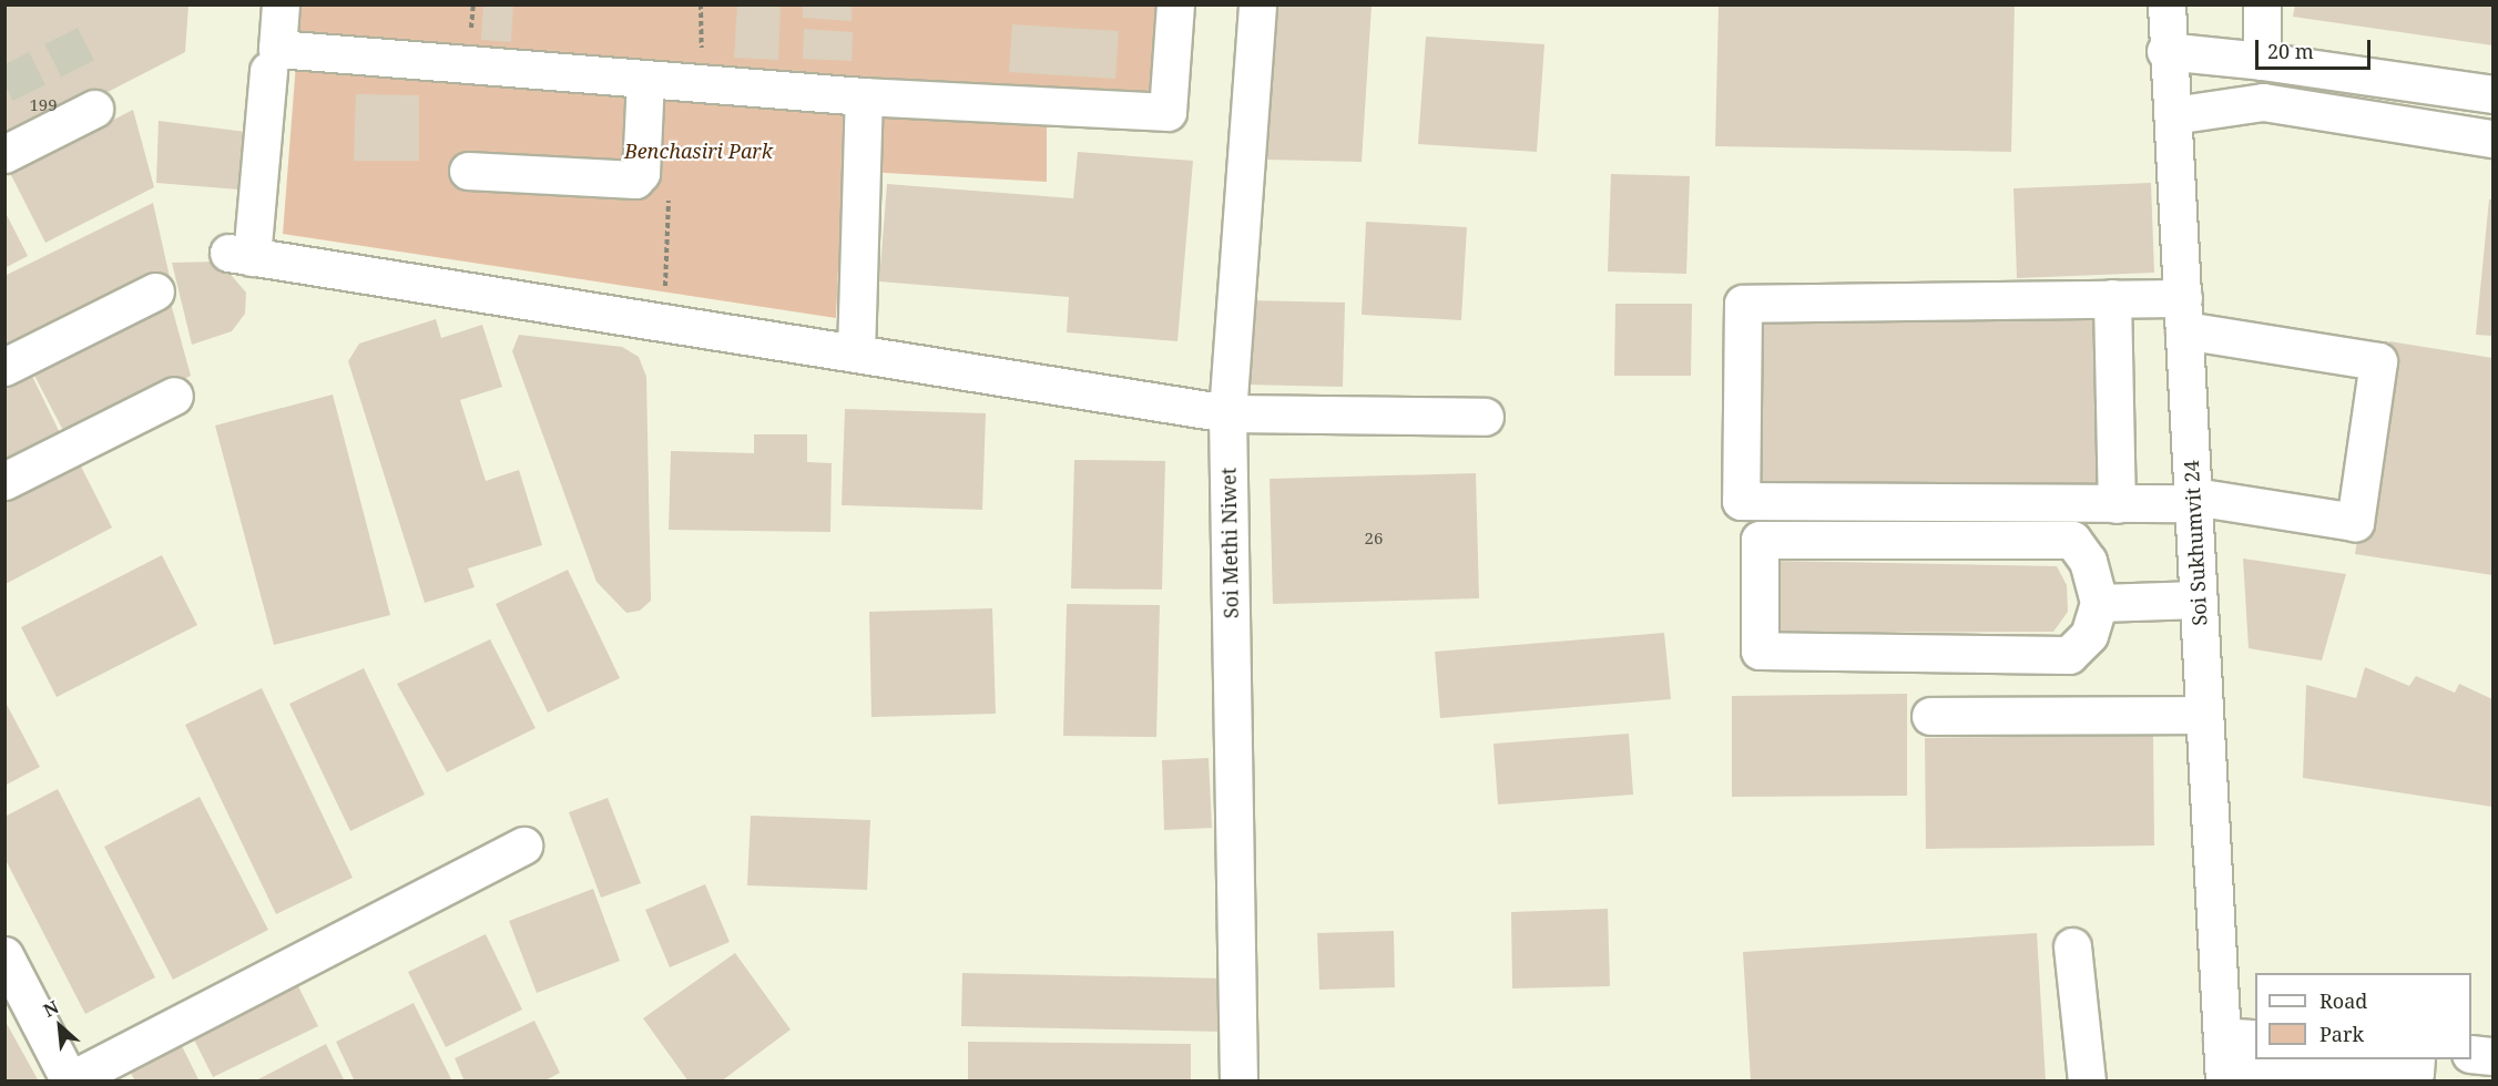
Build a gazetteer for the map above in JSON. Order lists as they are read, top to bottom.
{
  "streets": {
    "street": ["Soi Methi Niwet", "Soi Sukhumvit 24"]
  },
  "parks": ["Benchasiri Park"],
  "house_numbers": ["199", "26"],
  "legend": ["Road", "Park"],
  "scale_bar": "20 m",
  "north": "top left"
}
